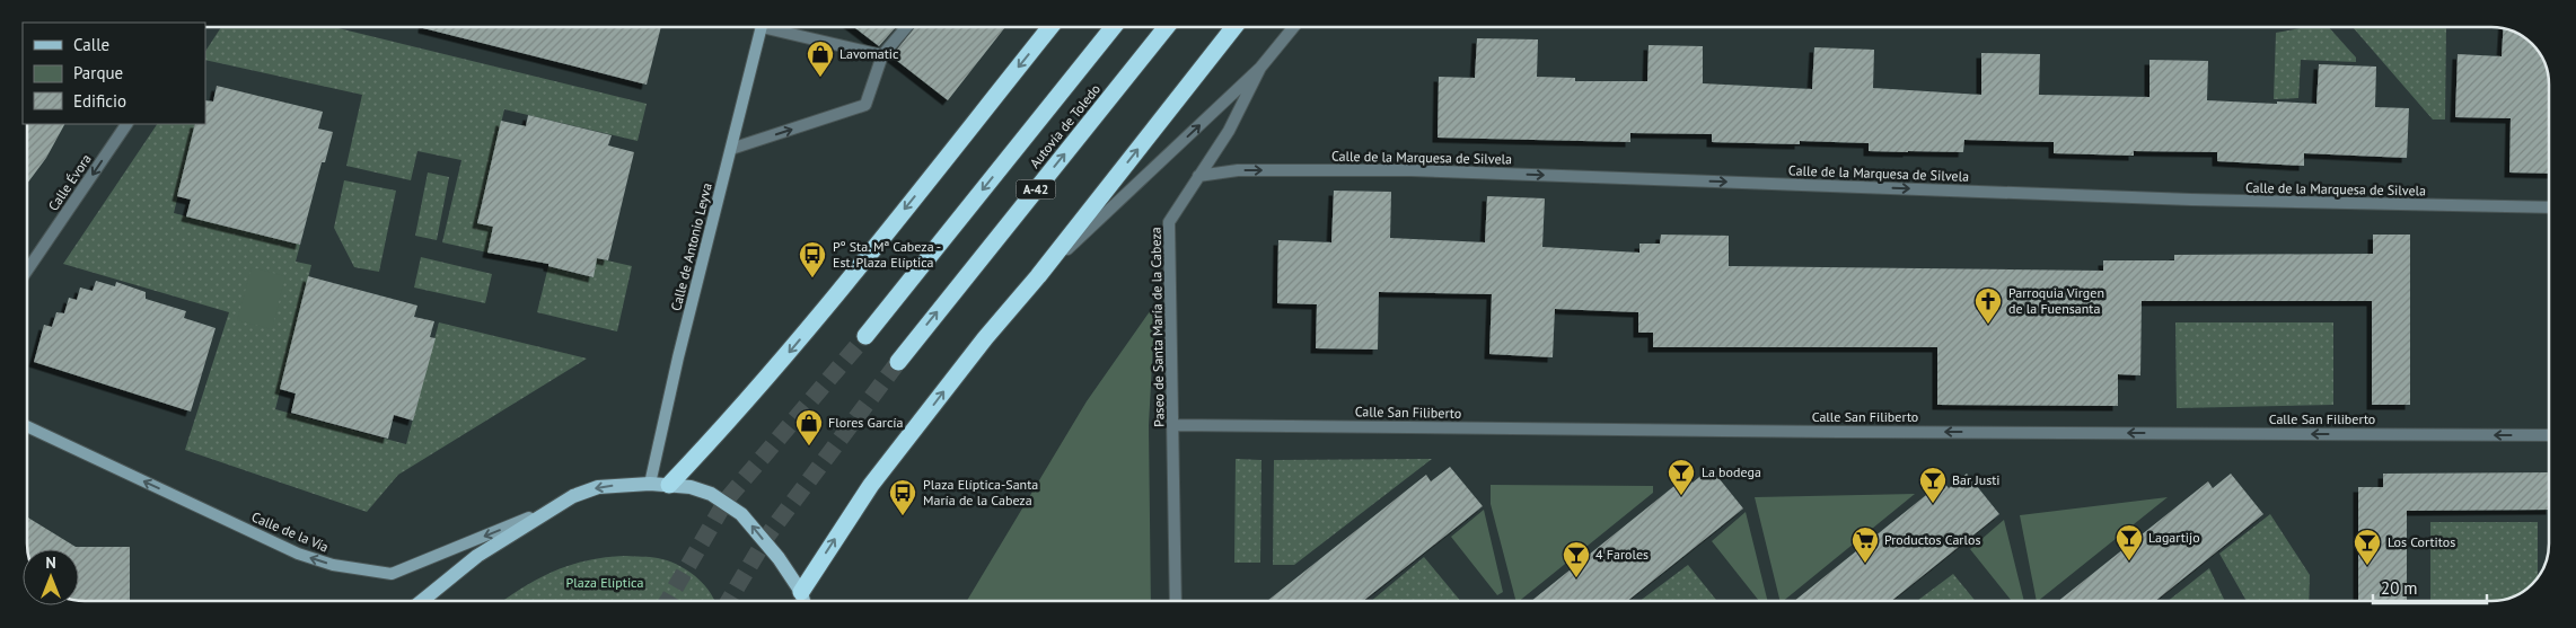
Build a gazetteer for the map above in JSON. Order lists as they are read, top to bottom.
{
  "streets": {
    "highway": ["Autovía de Toledo", "A-42"],
    "main road": ["Calle de Antonio Leyva", "Calle de la Vía"],
    "street": [
      "Calle de la Marquesa de Silvela",
      "Calle Évora",
      "Paseo de Santa María de la Cabeza",
      "Calle San Filiberto"
    ]
  },
  "crossings": [
    ["Calle de la Marquesa de Silvela", "Paseo de Santa María de la Cabeza"],
    ["Paseo de Santa María de la Cabeza", "Calle San Filiberto"]
  ],
  "one_way": [
    "Calle de la Marquesa de Silvela",
    "Calle Évora",
    "Calle San Filiberto",
    "Calle de la Vía"
  ],
  "parks": ["Plaza Elíptica"],
  "places": {
    "shop": ["Lavomatic", "Flores García"],
    "bus stop": ["Pº Sta. Mª Cabeza - Est. Plaza Elíptica", "Plaza Elíptica-Santa María de la Cabeza"],
    "church": ["Parroquia Virgen de la Fuensanta"],
    "bar": [
      "La bodega",
      "Bar Justi",
      "Lagartijo",
      "Los Cortitos",
      "4 Faroles"
    ],
    "supermarket": ["Productos Carlos"]
  },
  "legend": ["Calle", "Parque", "Edificio"],
  "scale_bar": "20 m",
  "north": "top"
}
